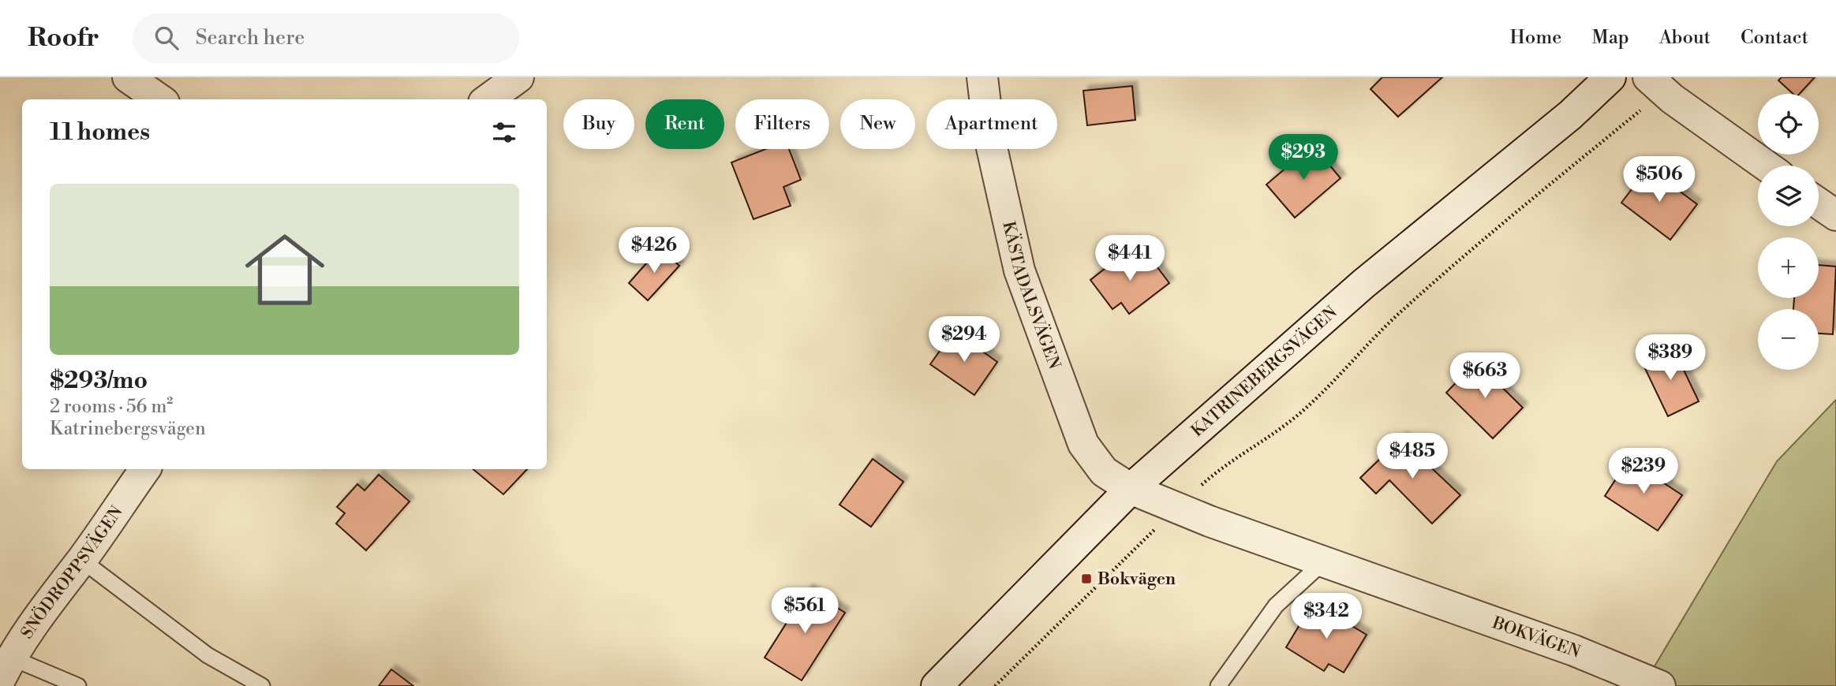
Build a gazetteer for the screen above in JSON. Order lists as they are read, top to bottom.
{
  "streets": {
    "street": [
      "KÄSTADALSVÄGEN",
      "KATRINEBERGSVÄGEN",
      "SNÖDROPPSVÄGEN",
      "BOKVÄGEN"
    ]
  },
  "crossings": [
    ["KÄSTADALSVÄGEN", "KATRINEBERGSVÄGEN"],
    ["KÄSTADALSVÄGEN", "BOKVÄGEN"],
    ["KATRINEBERGSVÄGEN", "BOKVÄGEN"]
  ],
  "places": {
    "transit": ["Bokvägen"]
  },
  "page": {
    "header": "Roofr",
    "search": "Search here",
    "nav": [
      "Home",
      "Map",
      "About",
      "Contact"
    ],
    "map_buttons": ["+", "−"],
    "chip": [
      "Buy",
      "Rent",
      "Filters",
      "New",
      "Apartment"
    ],
    "heading": "11 homes",
    "price": [
      "$293",
      "$506",
      "$426",
      "$441",
      "$294",
      "$389",
      "$663",
      "$485",
      "$239",
      "$561",
      "$342"
    ],
    "list": [
      {
        "name": "$293/mo",
        "note": "2 rooms · 56 m² · Katrinebergsvägen"
      }
    ]
  }
}
